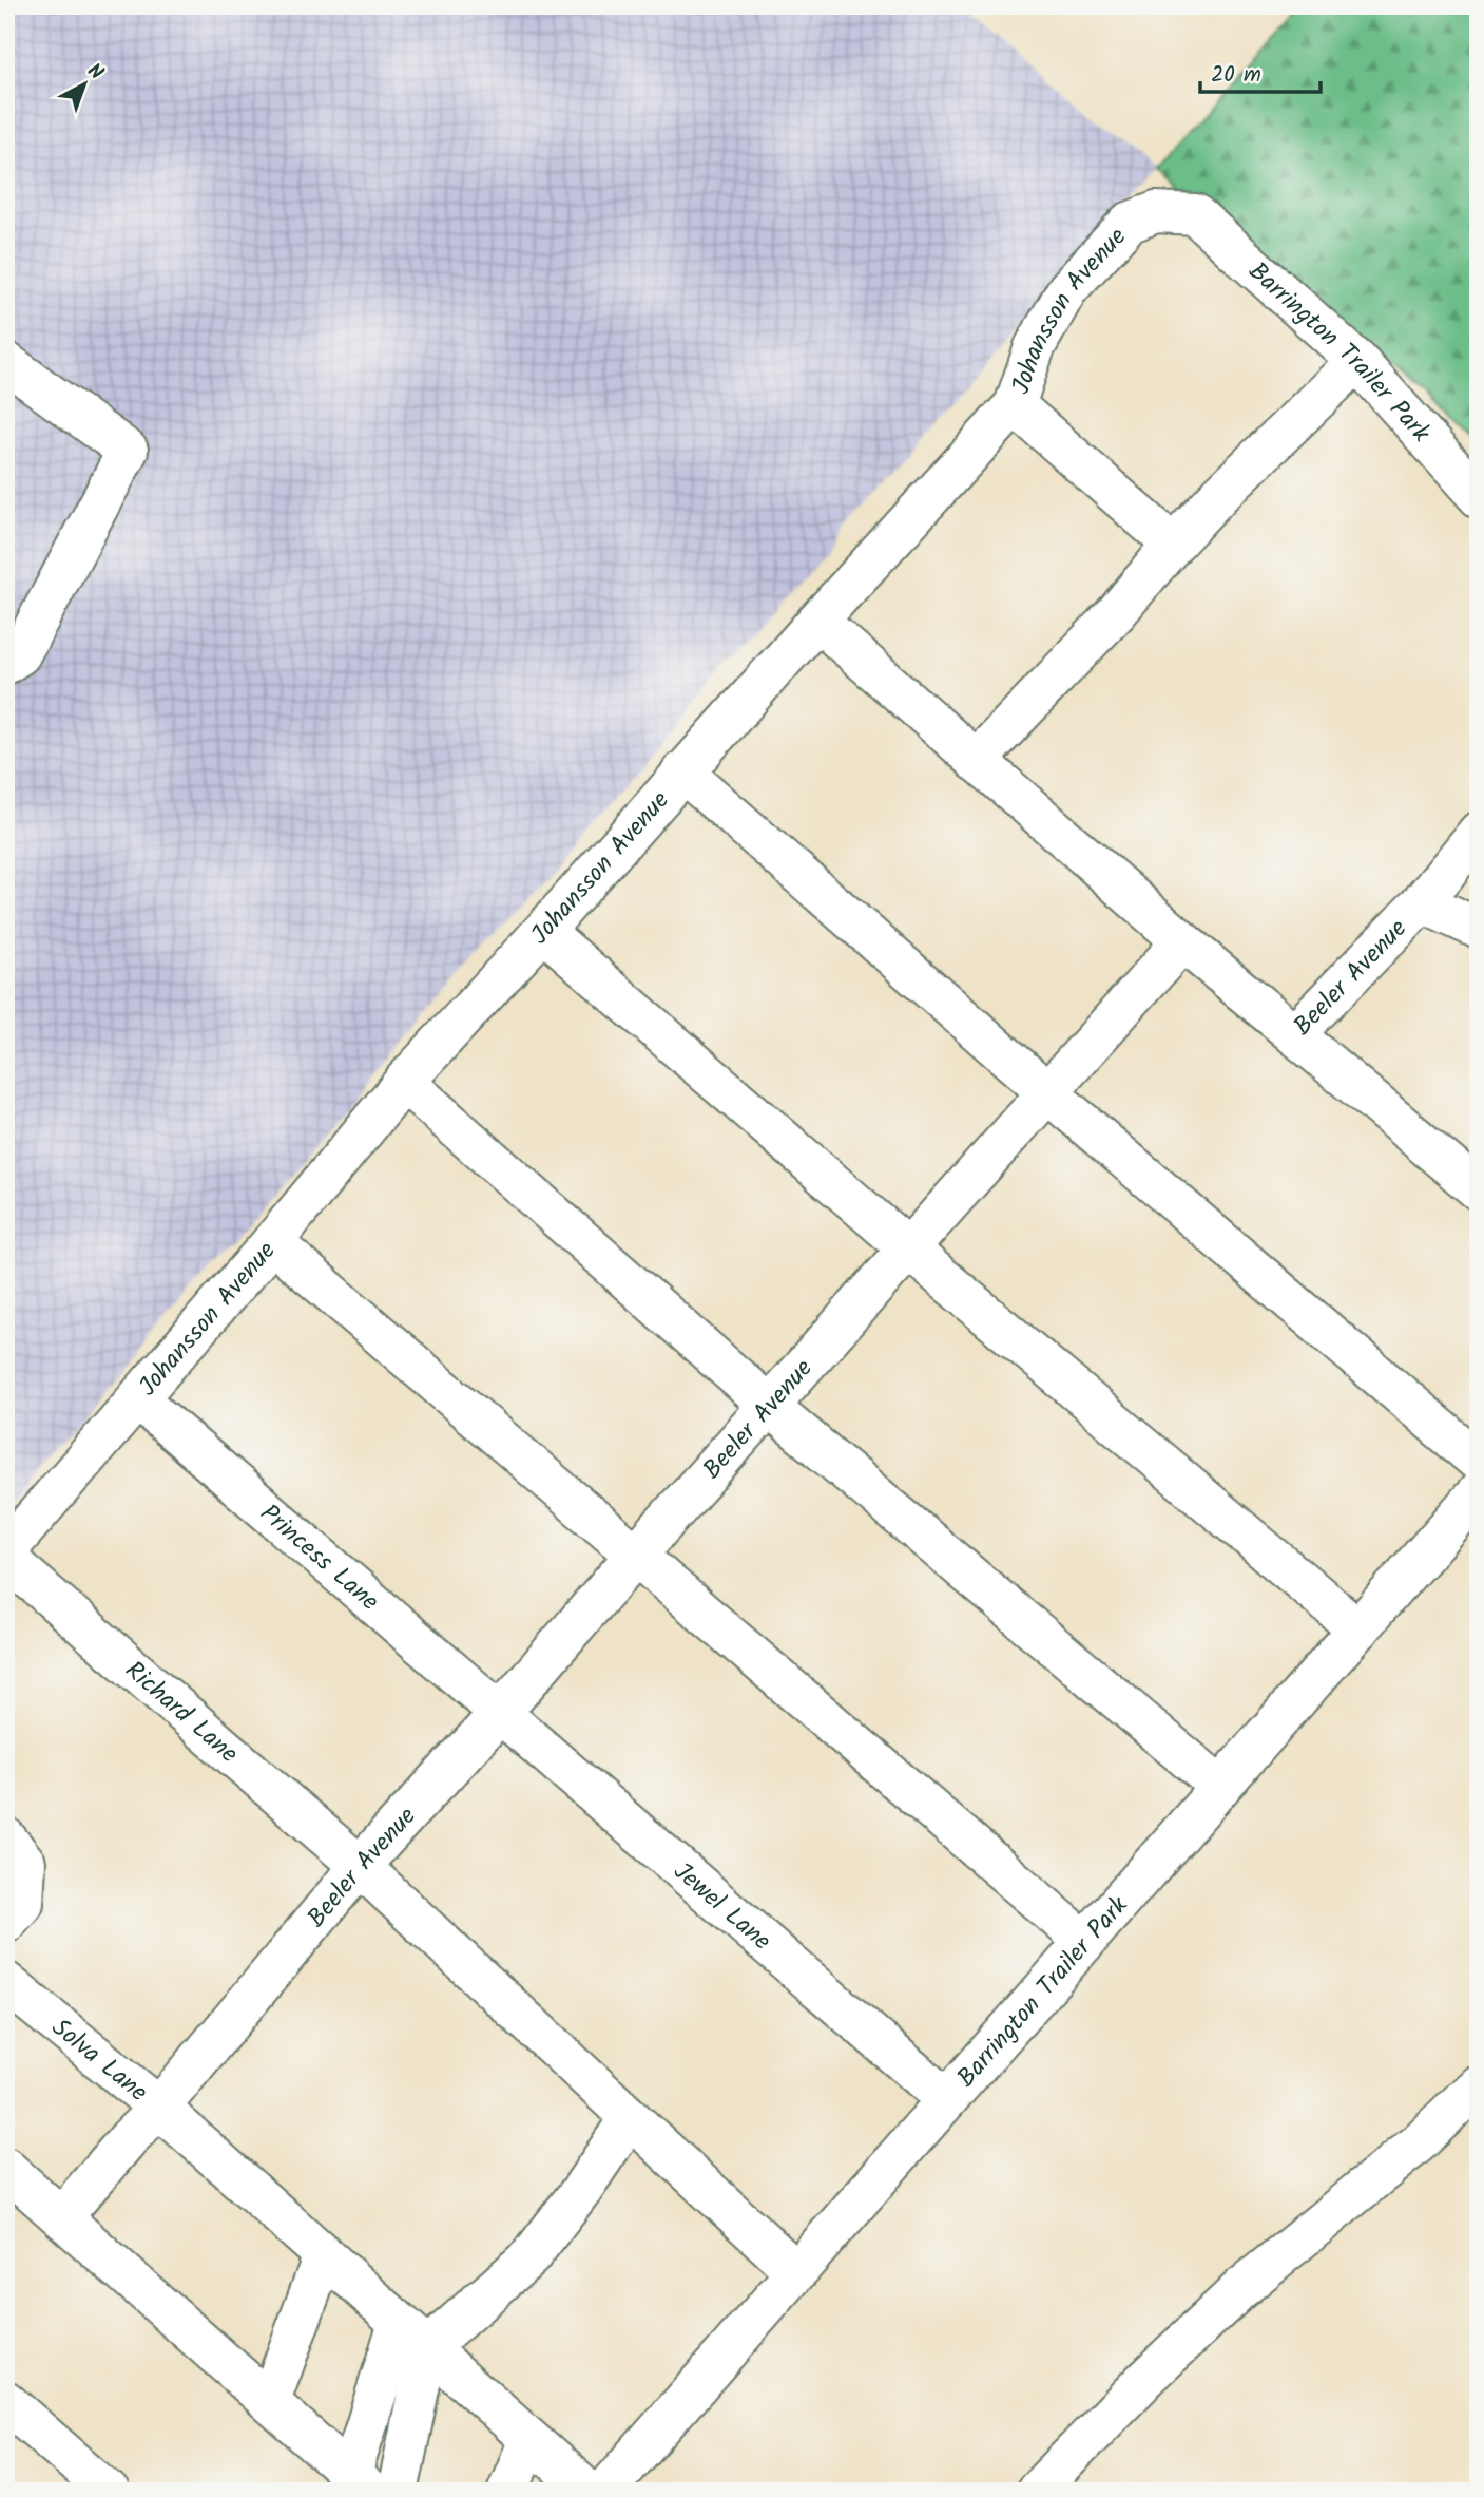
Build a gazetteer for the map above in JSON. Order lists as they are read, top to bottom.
{
  "streets": {
    "street": [
      "Johansson Avenue",
      "Barrington Trailer Park",
      "Beeler Avenue",
      "Princess Lane",
      "Richard Lane",
      "Jewel Lane",
      "Solva Lane"
    ]
  },
  "crossings": [
    ["Johansson Avenue", "Barrington Trailer Park"],
    ["Johansson Avenue", "Princess Lane"],
    ["Barrington Trailer Park", "Richard Lane"],
    ["Barrington Trailer Park", "Jewel Lane"],
    ["Beeler Avenue", "Princess Lane"],
    ["Beeler Avenue", "Richard Lane"],
    ["Beeler Avenue", "Jewel Lane"],
    ["Beeler Avenue", "Solva Lane"],
    ["Princess Lane", "Jewel Lane"]
  ],
  "scale_bar": "20 m",
  "north": "top right"
}
